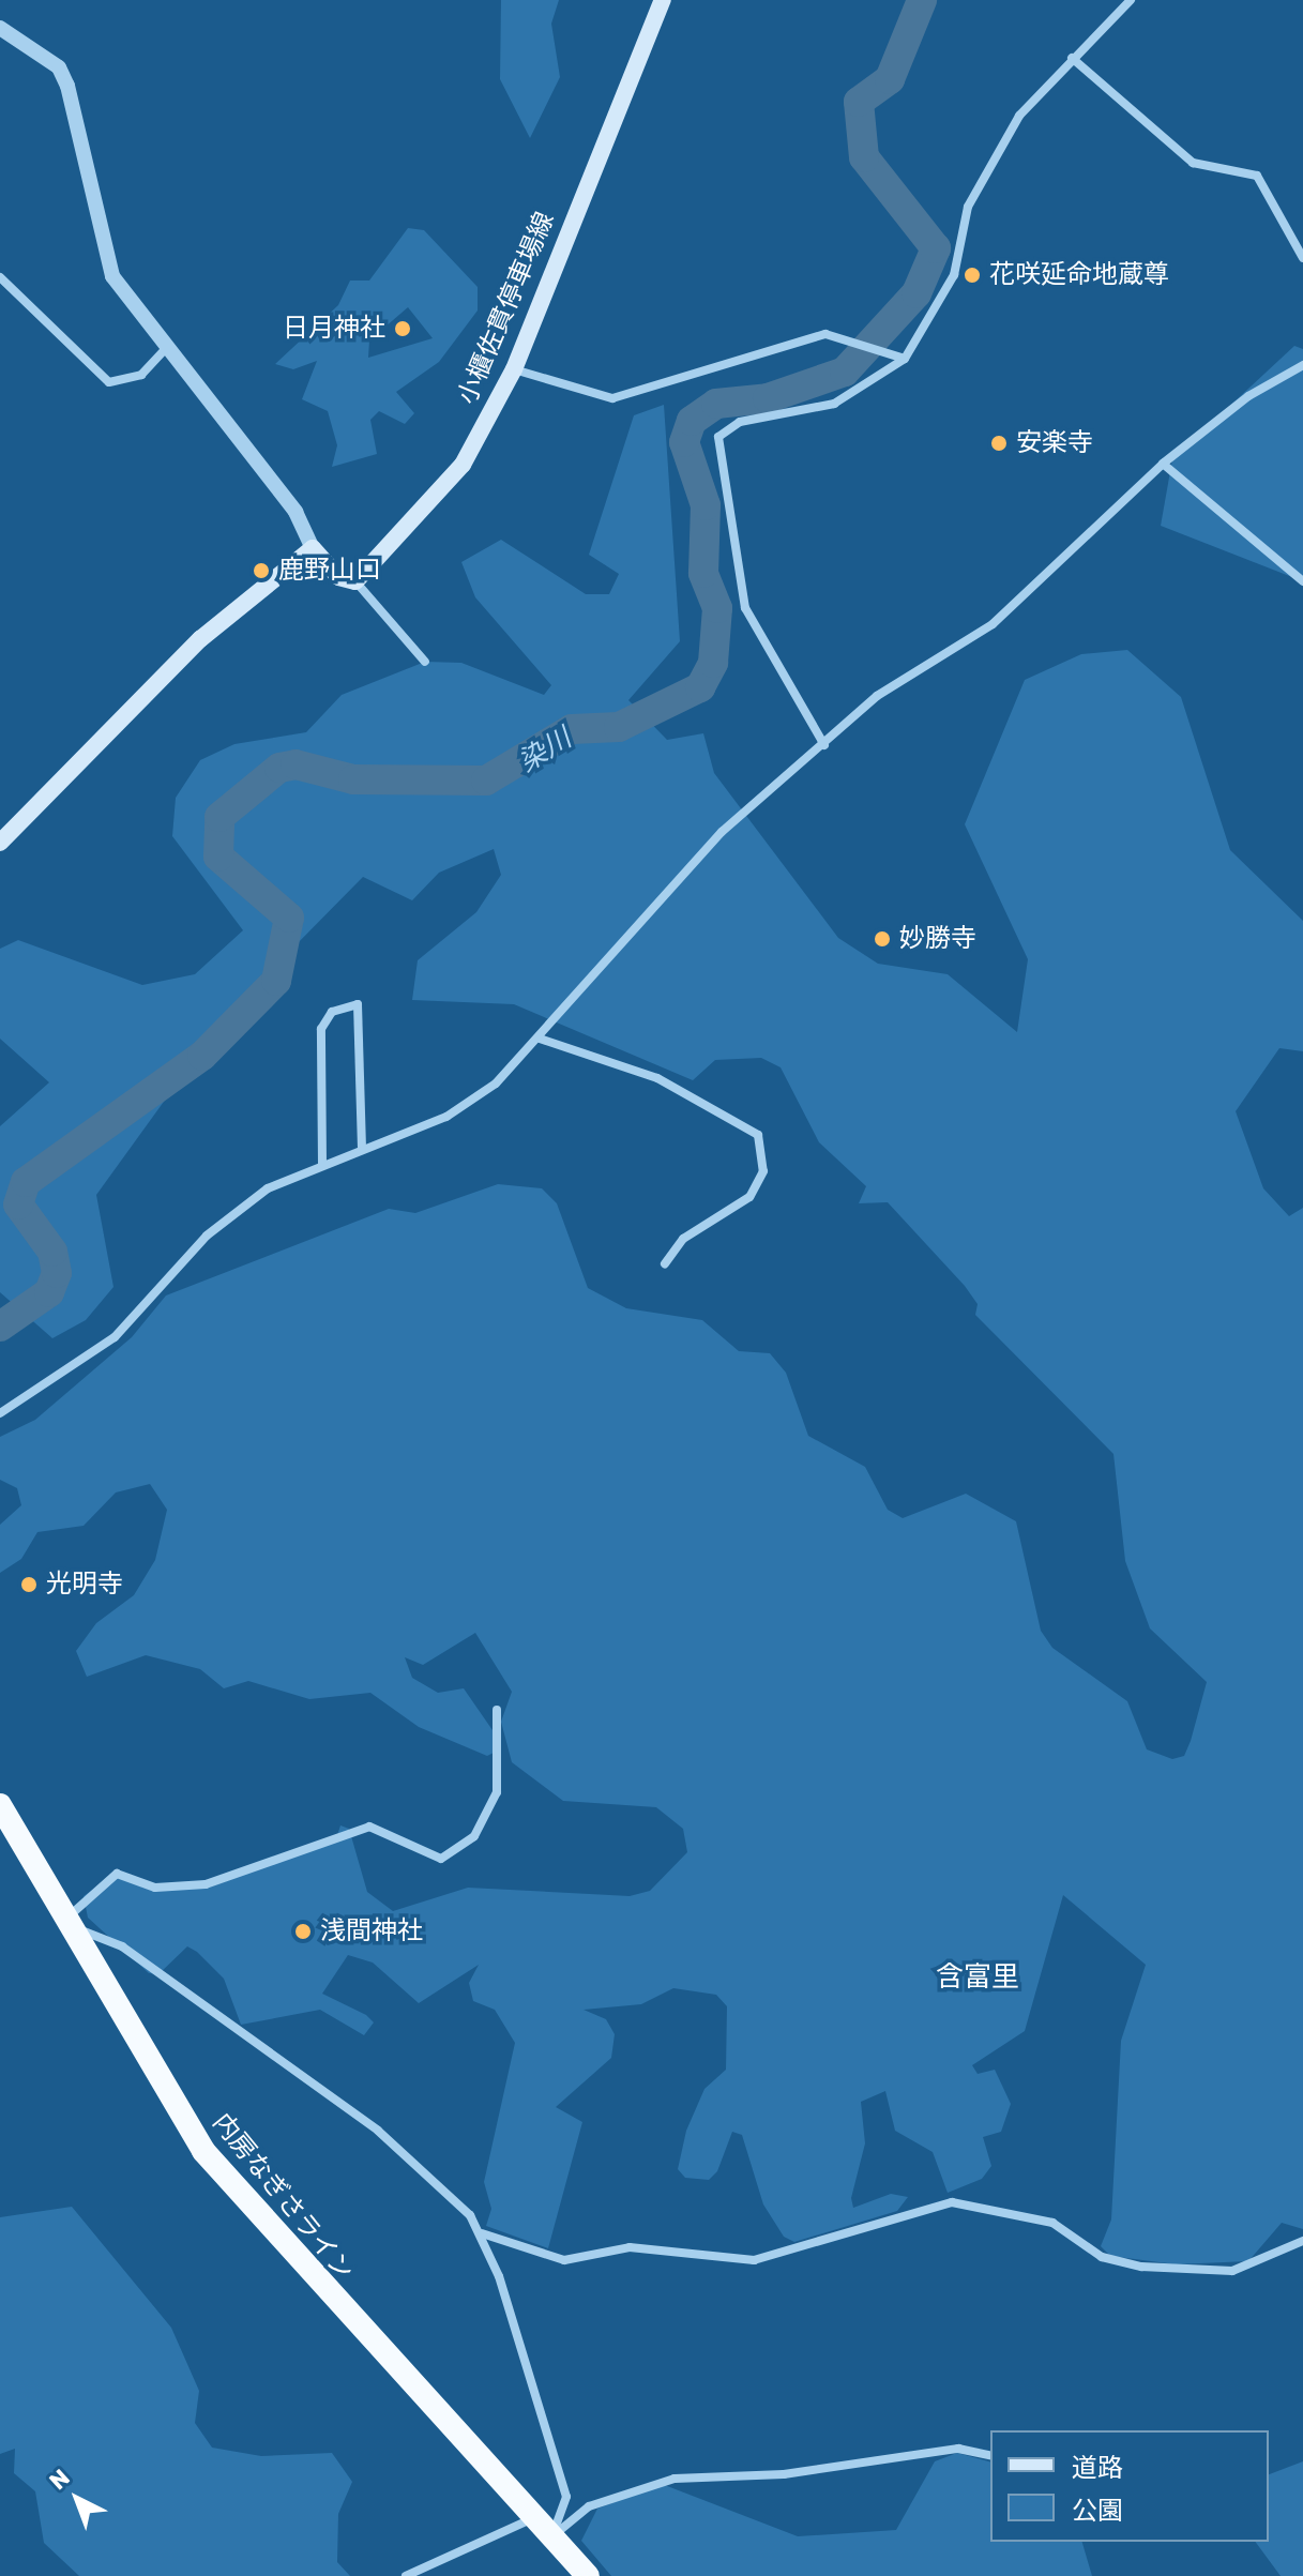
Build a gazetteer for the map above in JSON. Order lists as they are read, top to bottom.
{
  "streets": {
    "highway": ["内房なぎさライン"],
    "main road": ["小櫃佐貫停車場線"]
  },
  "districts": ["含富里"],
  "water": ["染川"],
  "places": [
    "花咲延命地蔵尊",
    "日月神社",
    "安楽寺",
    "鹿野山口",
    "妙勝寺",
    "光明寺",
    "浅間神社"
  ],
  "legend": ["道路", "公園"],
  "north": "top left"
}
